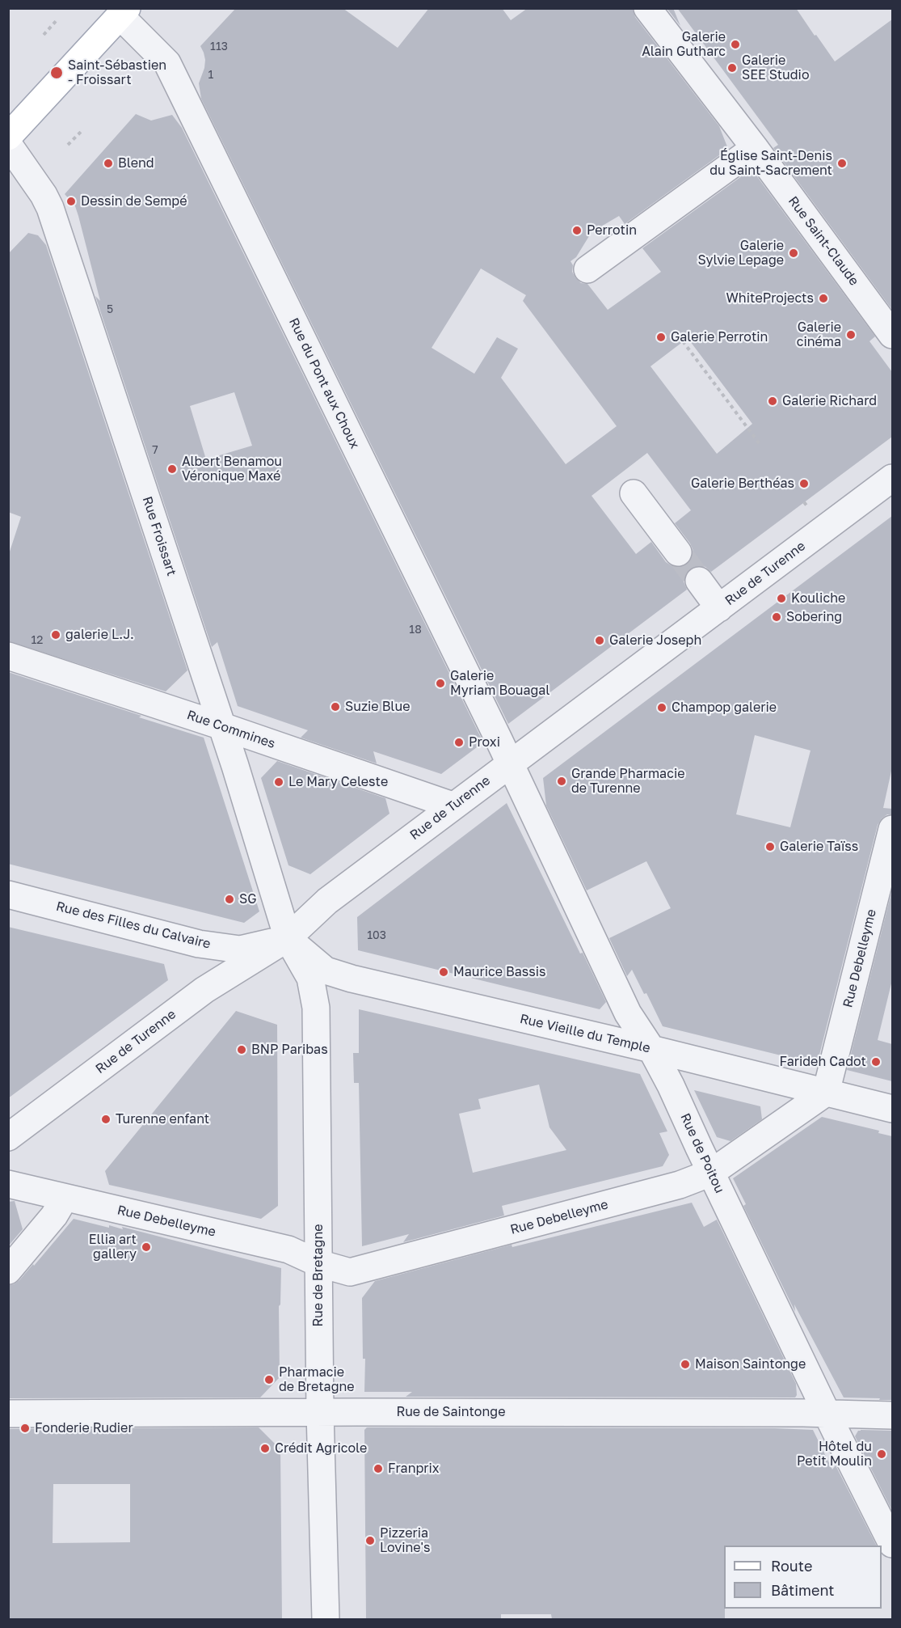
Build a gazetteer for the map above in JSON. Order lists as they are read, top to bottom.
{
  "streets": {
    "street": [
      "Rue Saint-Claude",
      "Rue du Pont aux Choux",
      "Rue Froissart",
      "Rue de Turenne",
      "Rue Commines",
      "Rue des Filles du Calvaire",
      "Rue Debelleyme",
      "Rue Vieille du Temple",
      "Rue de Poitou",
      "Rue de Bretagne",
      "Rue de Saintonge"
    ]
  },
  "crossings": [
    ["Rue du Pont aux Choux", "Rue de Turenne"],
    ["Rue du Pont aux Choux", "Rue de Poitou"],
    ["Rue Froissart", "Rue de Turenne"],
    ["Rue Froissart", "Rue Commines"],
    ["Rue Froissart", "Rue des Filles du Calvaire"],
    ["Rue Froissart", "Rue Vieille du Temple"],
    ["Rue Froissart", "Rue de Bretagne"],
    ["Rue de Turenne", "Rue Commines"],
    ["Rue de Turenne", "Rue des Filles du Calvaire"],
    ["Rue de Turenne", "Rue Vieille du Temple"],
    ["Rue de Turenne", "Rue de Poitou"],
    ["Rue de Turenne", "Rue de Bretagne"],
    ["Rue des Filles du Calvaire", "Rue Vieille du Temple"],
    ["Rue des Filles du Calvaire", "Rue de Bretagne"],
    ["Rue Debelleyme", "Rue Vieille du Temple"],
    ["Rue Debelleyme", "Rue de Poitou"],
    ["Rue Debelleyme", "Rue de Bretagne"],
    ["Rue Vieille du Temple", "Rue de Poitou"],
    ["Rue Vieille du Temple", "Rue de Bretagne"],
    ["Rue de Poitou", "Rue de Saintonge"],
    ["Rue de Bretagne", "Rue de Saintonge"]
  ],
  "places": [
    "Galerie Alain Gutharc",
    "Galerie SEE Studio",
    "Saint-Sébastien - Froissart",
    "Blend",
    "Église Saint-Denis du Saint-Sacrement",
    "Dessin de Sempé",
    "Perrotin",
    "Galerie Sylvie Lepage",
    "WhiteProjects",
    "Galerie cinéma",
    "Galerie Perrotin",
    "Galerie Richard",
    "Albert Benamou Véronique Maxé",
    "Galerie Berthéas",
    "Kouliche",
    "Sobering",
    "galerie L.J.",
    "Galerie Joseph",
    "Galerie Myriam Bouagal",
    "Suzie Blue",
    "Champop galerie",
    "Proxi",
    "Grande Pharmacie de Turenne",
    "Le Mary Celeste",
    "Galerie Taïss",
    "SG",
    "Maurice Bassis",
    "BNP Paribas",
    "Farideh Cadot",
    "Turenne enfant",
    "Ellia art gallery",
    "Maison Saintonge",
    "Pharmacie de Bretagne",
    "Fonderie Rudier",
    "Crédit Agricole",
    "Hôtel du Petit Moulin",
    "Franprix",
    "Pizzeria Lovine's"
  ],
  "house_numbers": [
    "113",
    "1",
    "5",
    "7",
    "18",
    "12",
    "103"
  ],
  "legend": ["Route", "Bâtiment"]
}
